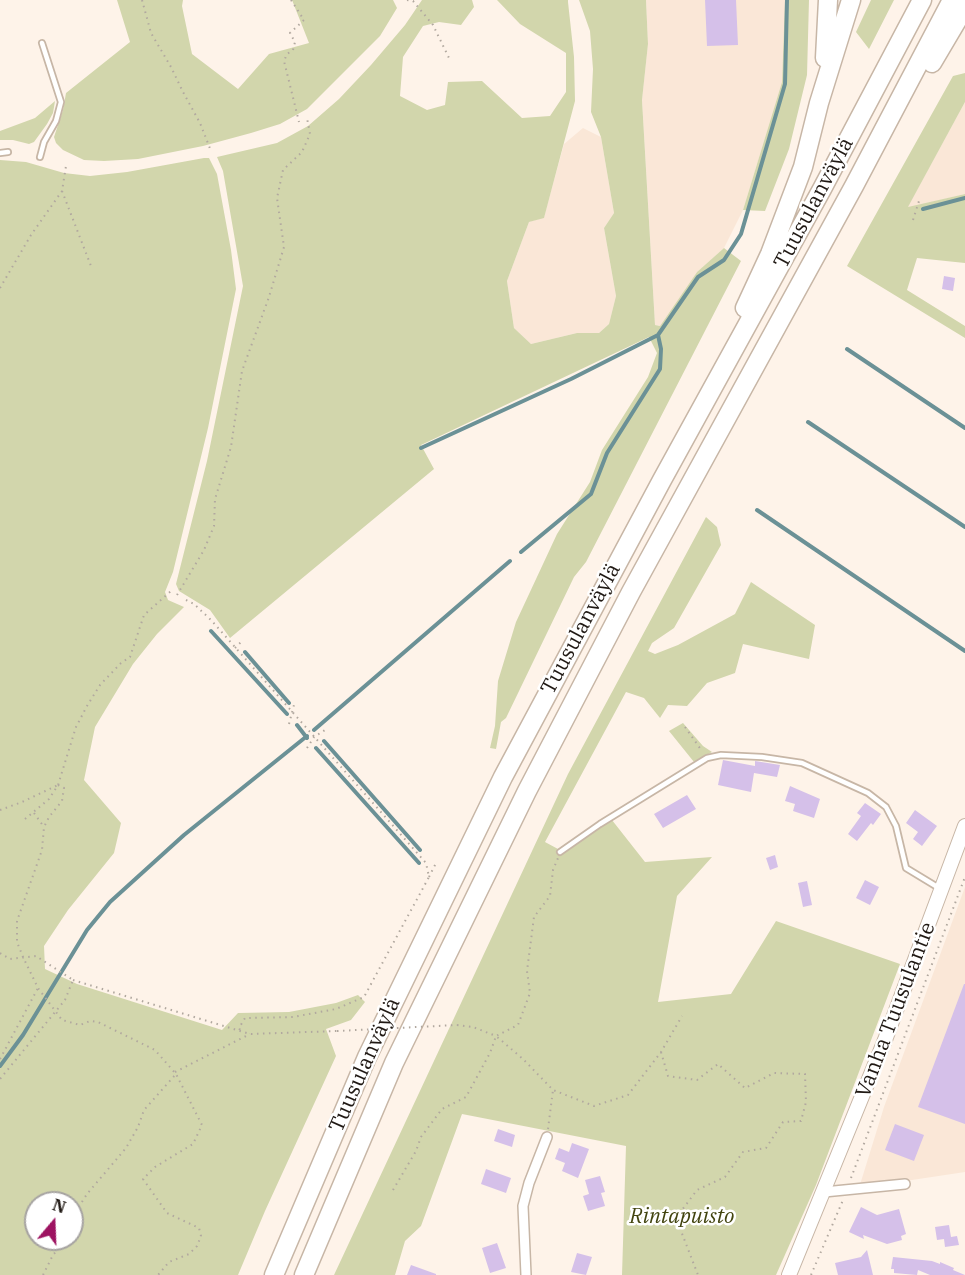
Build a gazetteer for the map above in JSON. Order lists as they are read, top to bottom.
{
  "streets": {
    "highway": ["Tuusulanväylä"],
    "main road": ["Vanha Tuusulantie"]
  },
  "parks": ["Rintapuisto"],
  "north": "top"
}
